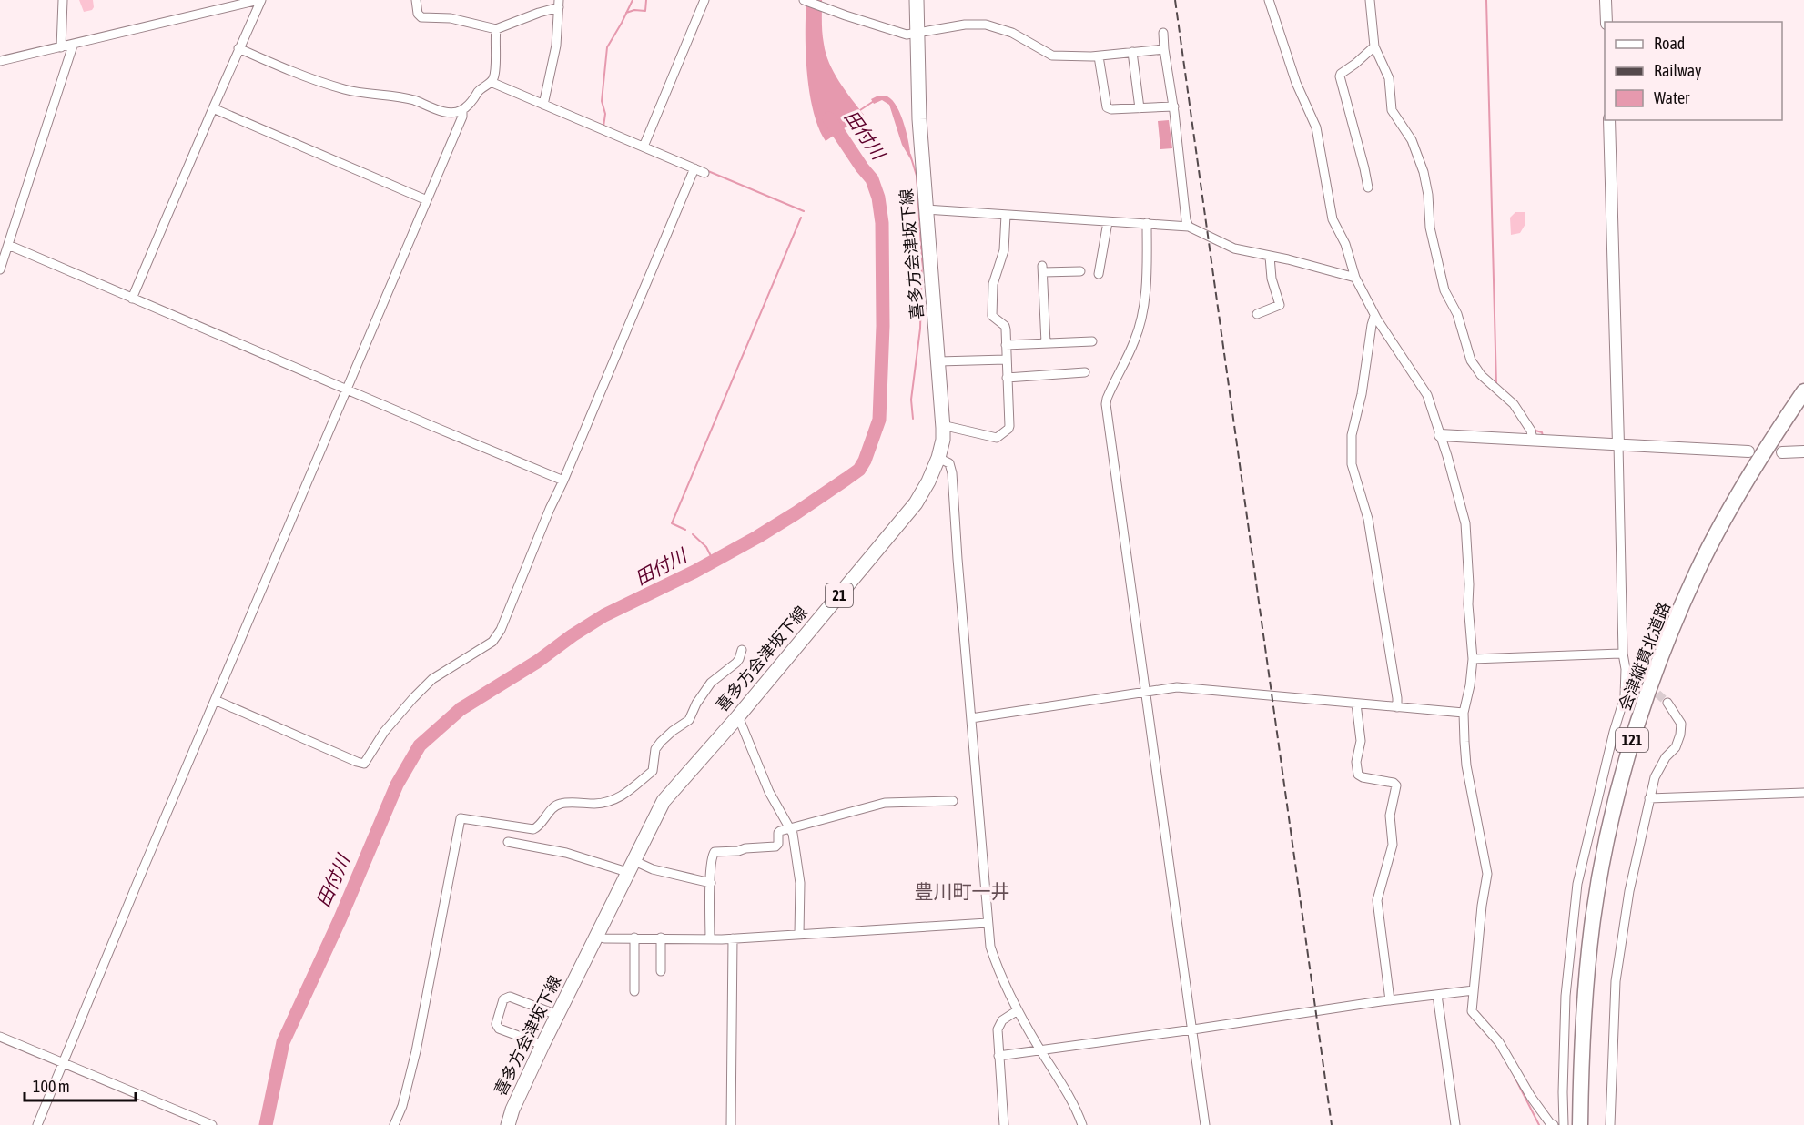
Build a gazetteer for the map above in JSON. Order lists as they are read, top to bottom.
{
  "streets": {
    "highway": ["会津縦貫北道路", "121"],
    "main road": ["喜多方会津坂下線", "21"]
  },
  "districts": ["豊川町一井"],
  "water": ["田付川"],
  "legend": ["Road", "Railway", "Water"],
  "scale_bar": "100 m"
}
